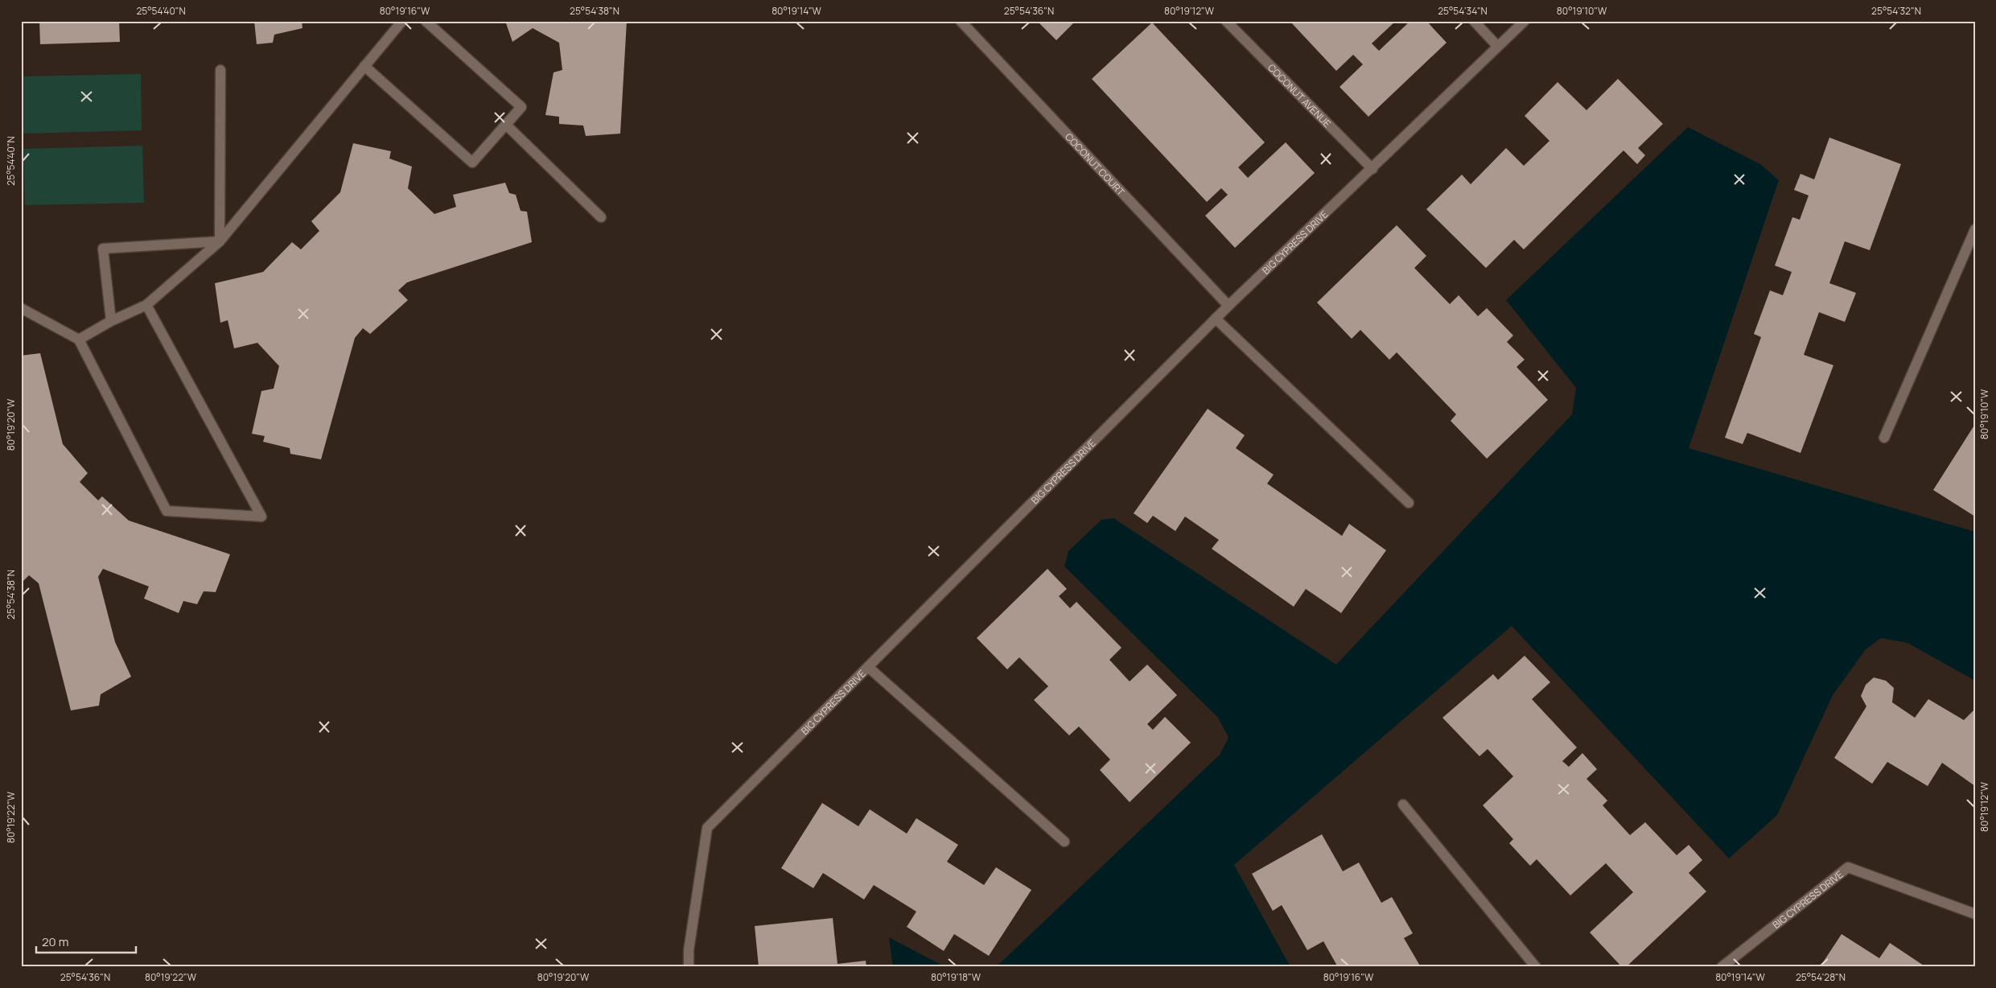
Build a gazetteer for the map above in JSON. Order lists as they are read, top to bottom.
{
  "streets": {
    "street": ["COCONUT AVENUE", "COCONUT COURT", "BIG CYPRESS DRIVE"]
  },
  "crossings": [
    ["COCONUT AVENUE", "BIG CYPRESS DRIVE"],
    ["COCONUT COURT", "BIG CYPRESS DRIVE"]
  ],
  "scale_bar": "20 m",
  "coordinates": [
    "25°54'40\"N",
    "80°19'16\"W",
    "25°54'38\"N",
    "80°19'14\"W",
    "25°54'36\"N",
    "80°19'12\"W",
    "25°54'34\"N",
    "80°19'10\"W",
    "25°54'32\"N",
    "80°19'20\"W",
    "80°19'22\"W",
    "80°19'18\"W",
    "25°54'28\"N"
  ]
}
